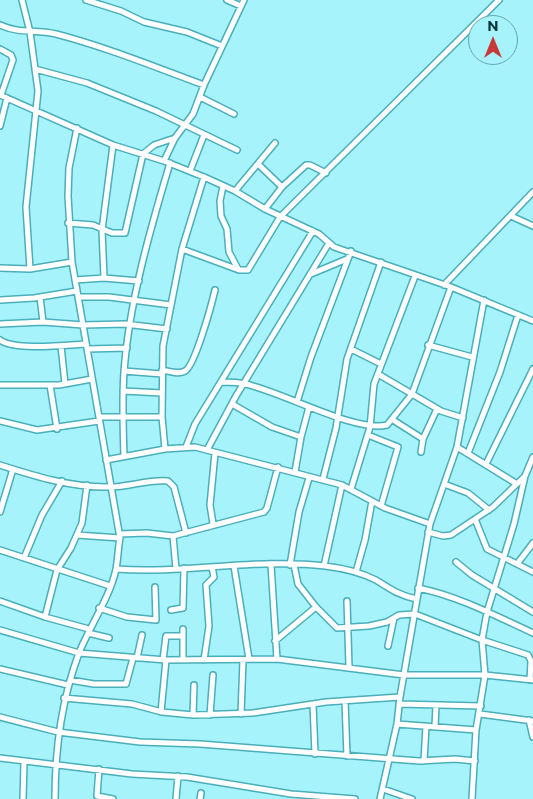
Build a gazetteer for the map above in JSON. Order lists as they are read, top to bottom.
{
  "north": "top"
}
